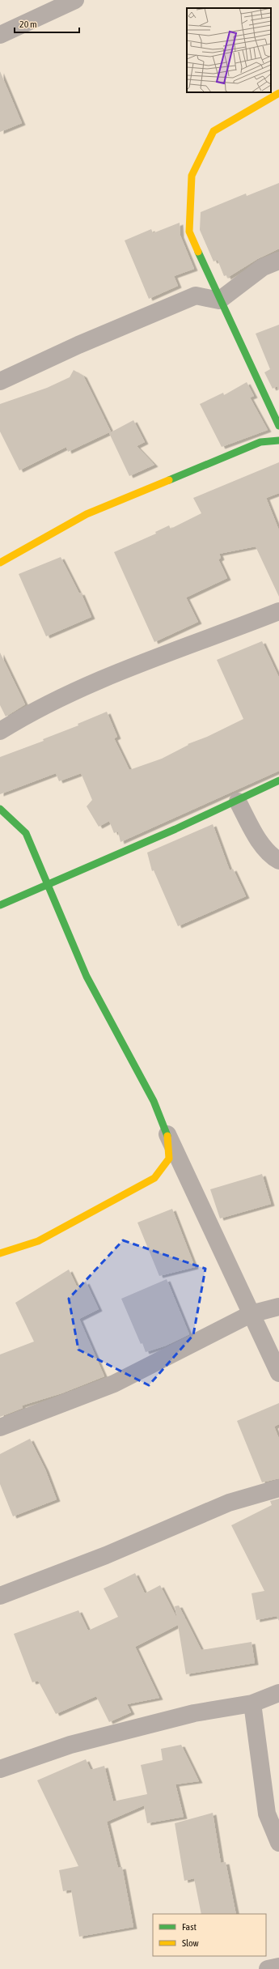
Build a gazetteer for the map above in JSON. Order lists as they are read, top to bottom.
{
  "legend": ["Fast", "Slow"],
  "scale_bar": "20 m"
}
